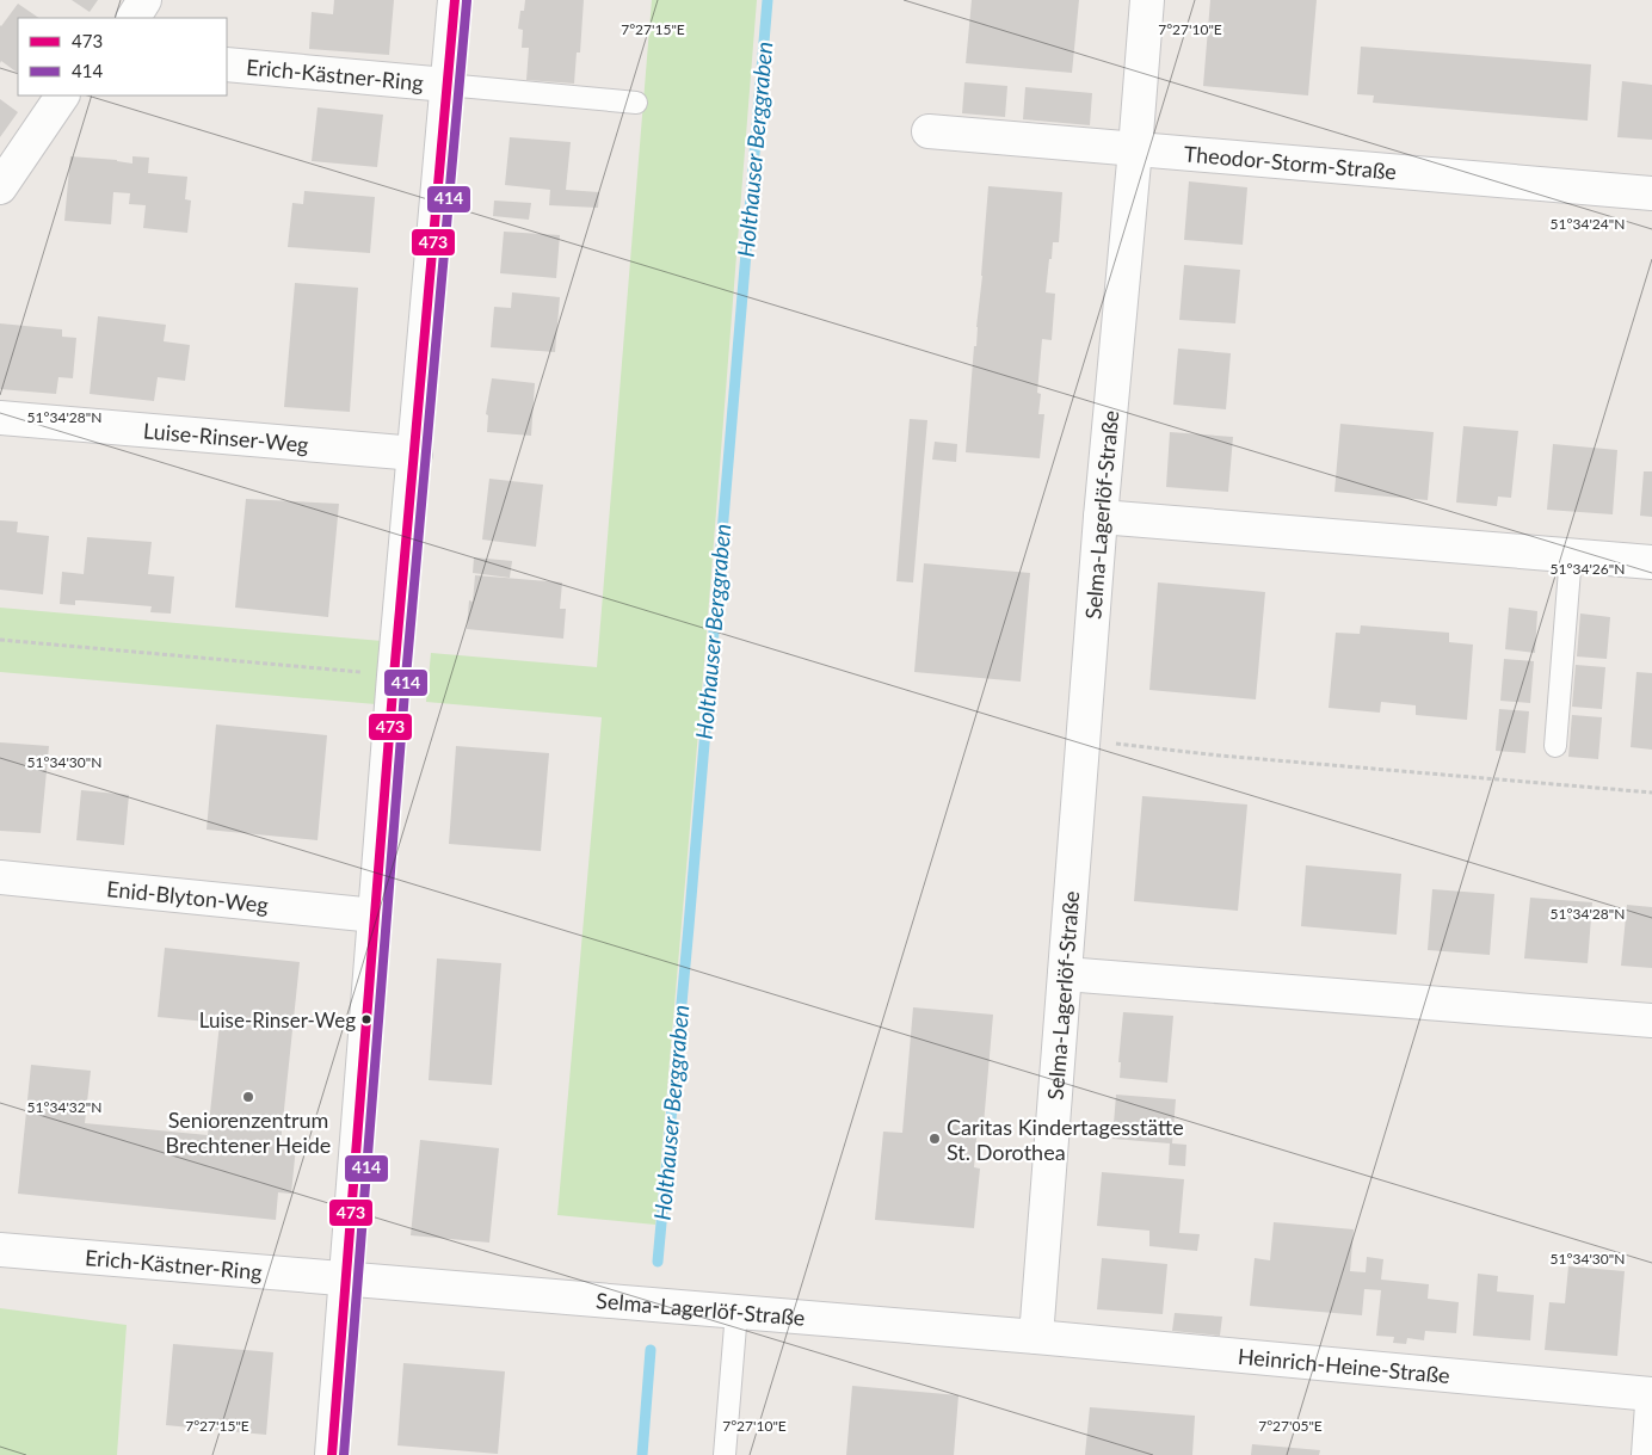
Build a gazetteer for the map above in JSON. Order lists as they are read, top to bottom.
{
  "streets": {
    "street": [
      "Erich-Kästner-Ring",
      "Theodor-Storm-Straße",
      "Luise-Rinser-Weg",
      "Selma-Lagerlöf-Straße",
      "Enid-Blyton-Weg",
      "Heinrich-Heine-Straße"
    ]
  },
  "crossings": [
    ["Erich-Kästner-Ring", "Selma-Lagerlöf-Straße"],
    ["Theodor-Storm-Straße", "Selma-Lagerlöf-Straße"],
    ["Selma-Lagerlöf-Straße", "Heinrich-Heine-Straße"]
  ],
  "water": ["Holthauser Berggraben"],
  "places": ["Luise-Rinser-Weg", "Seniorenzentrum Brechtener Heide", "Caritas Kindertagesstätte St. Dorothea"],
  "lines": ["transit line 473", "transit line 414"],
  "legend": ["473", "414"],
  "coordinates": [
    "7°27'15\"E",
    "7°27'10\"E",
    "51°34'24\"N",
    "51°34'28\"N",
    "51°34'26\"N",
    "51°34'30\"N",
    "51°34'32\"N",
    "7°27'05\"E"
  ]
}
